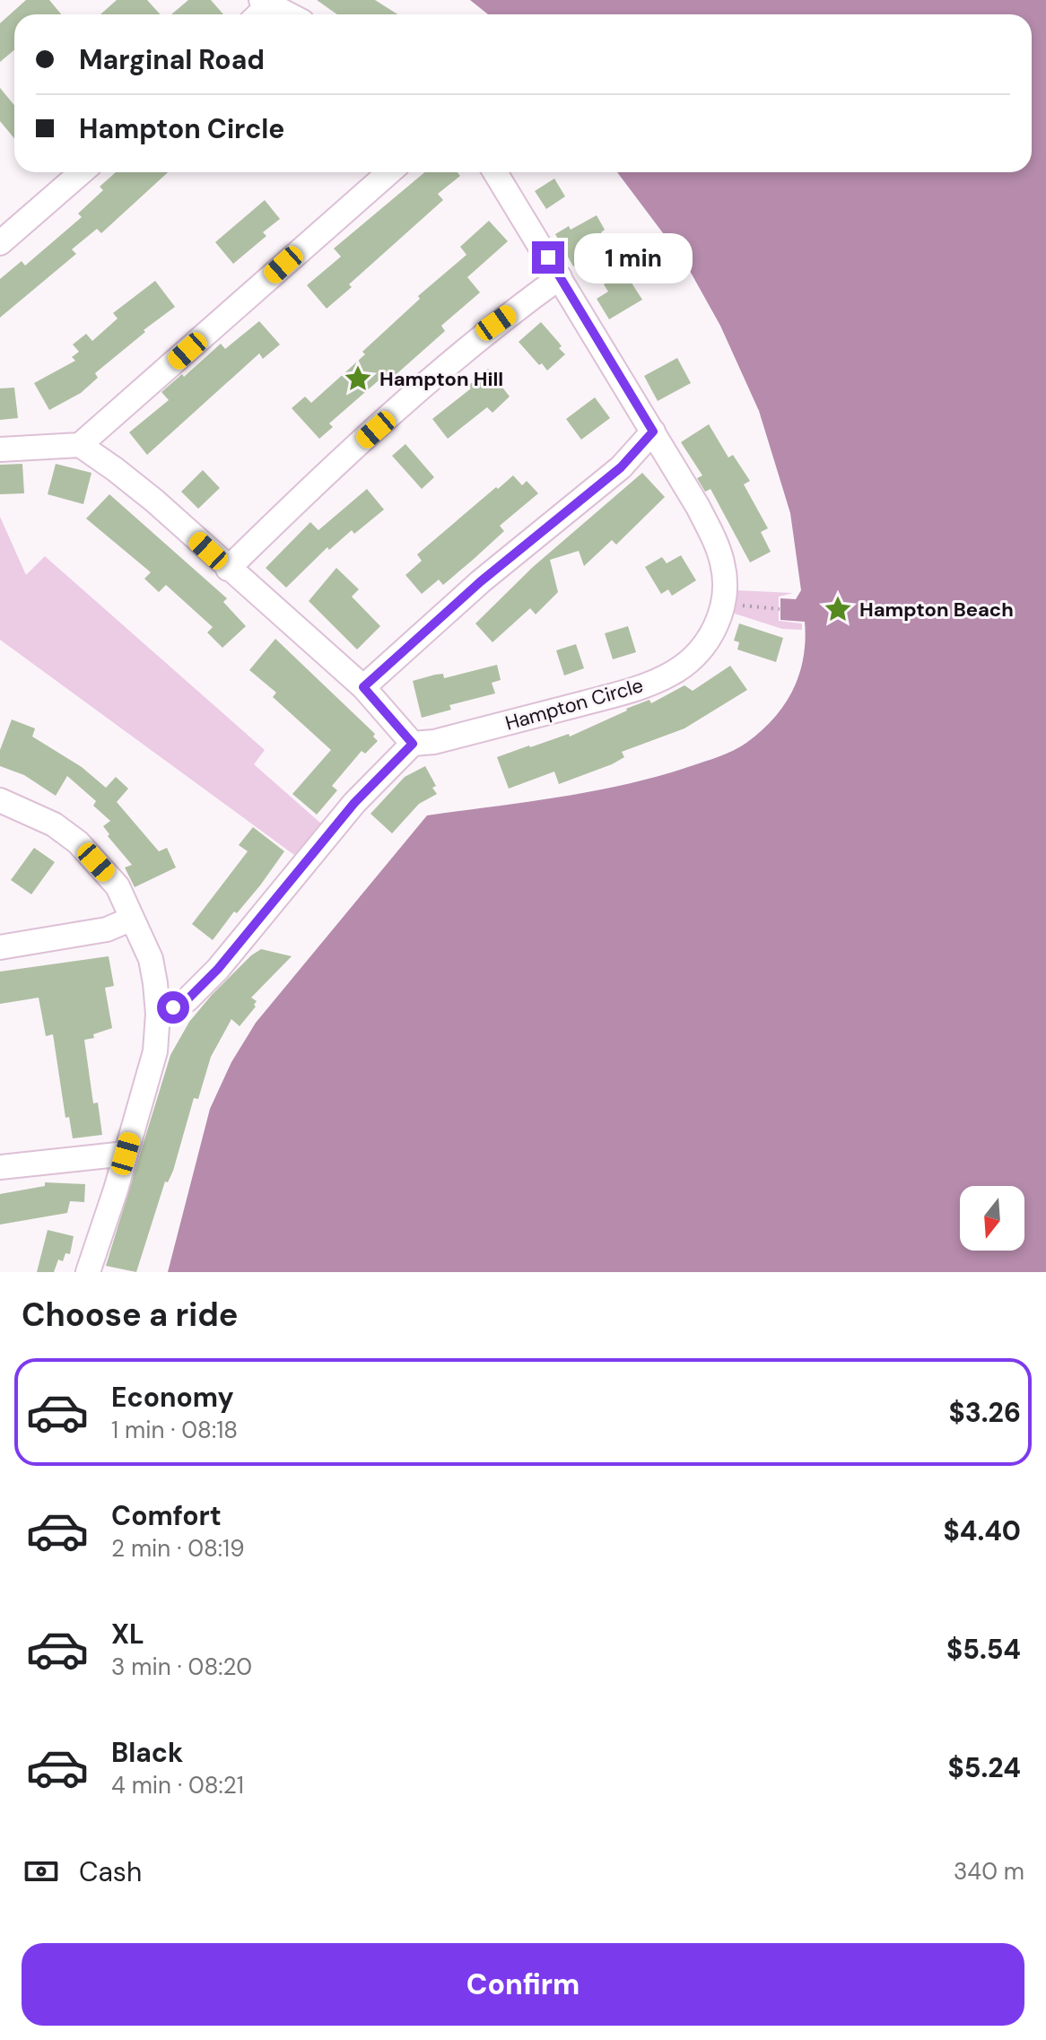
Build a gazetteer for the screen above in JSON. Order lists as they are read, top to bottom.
{
  "streets": {
    "street": ["Hampton Circle"]
  },
  "places": {
    "place": ["Hampton Hill", "Hampton Beach"]
  },
  "north": "bottom",
  "page": {
    "banner": ["Marginal Road", "Hampton Circle"],
    "bubble": "1 min",
    "heading": "Choose a ride",
    "list": [
      {
        "name": "Economy",
        "note": "1 min · 08:18",
        "value": "$3.26"
      },
      {
        "name": "Comfort",
        "note": "2 min · 08:19",
        "value": "$4.40"
      },
      {
        "name": "XL",
        "note": "3 min · 08:20",
        "value": "$5.54"
      },
      {
        "name": "Black",
        "note": "4 min · 08:21",
        "value": "$5.24"
      }
    ],
    "pay": ["Cash", "340 m"],
    "buttons": "Confirm"
  }
}
